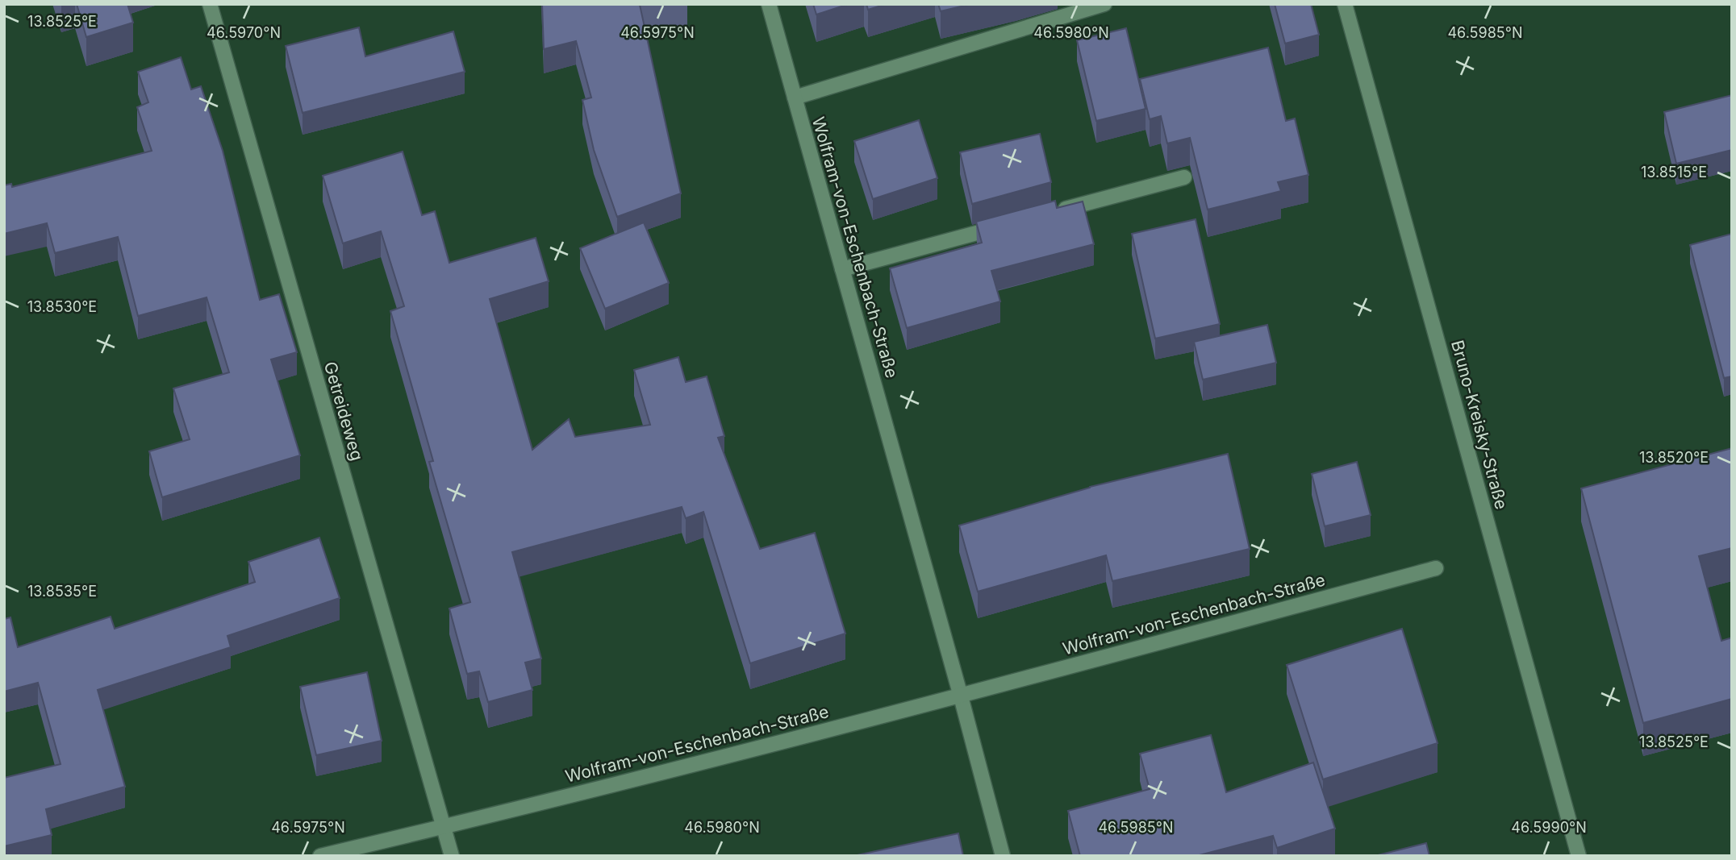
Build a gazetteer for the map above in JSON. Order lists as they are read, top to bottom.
{
  "streets": {
    "street": ["Wolfram-von-Eschenbach-Straße", "Getreideweg", "Bruno-Kreisky-Straße"]
  },
  "crossings": [
    ["Wolfram-von-Eschenbach-Straße", "Getreideweg"]
  ],
  "coordinates": [
    "13.8525°E",
    "46.5970°N",
    "46.5975°N",
    "46.5980°N",
    "46.5985°N",
    "13.8515°E",
    "13.8530°E",
    "13.8520°E",
    "13.8535°E",
    "46.5990°N"
  ]
}
